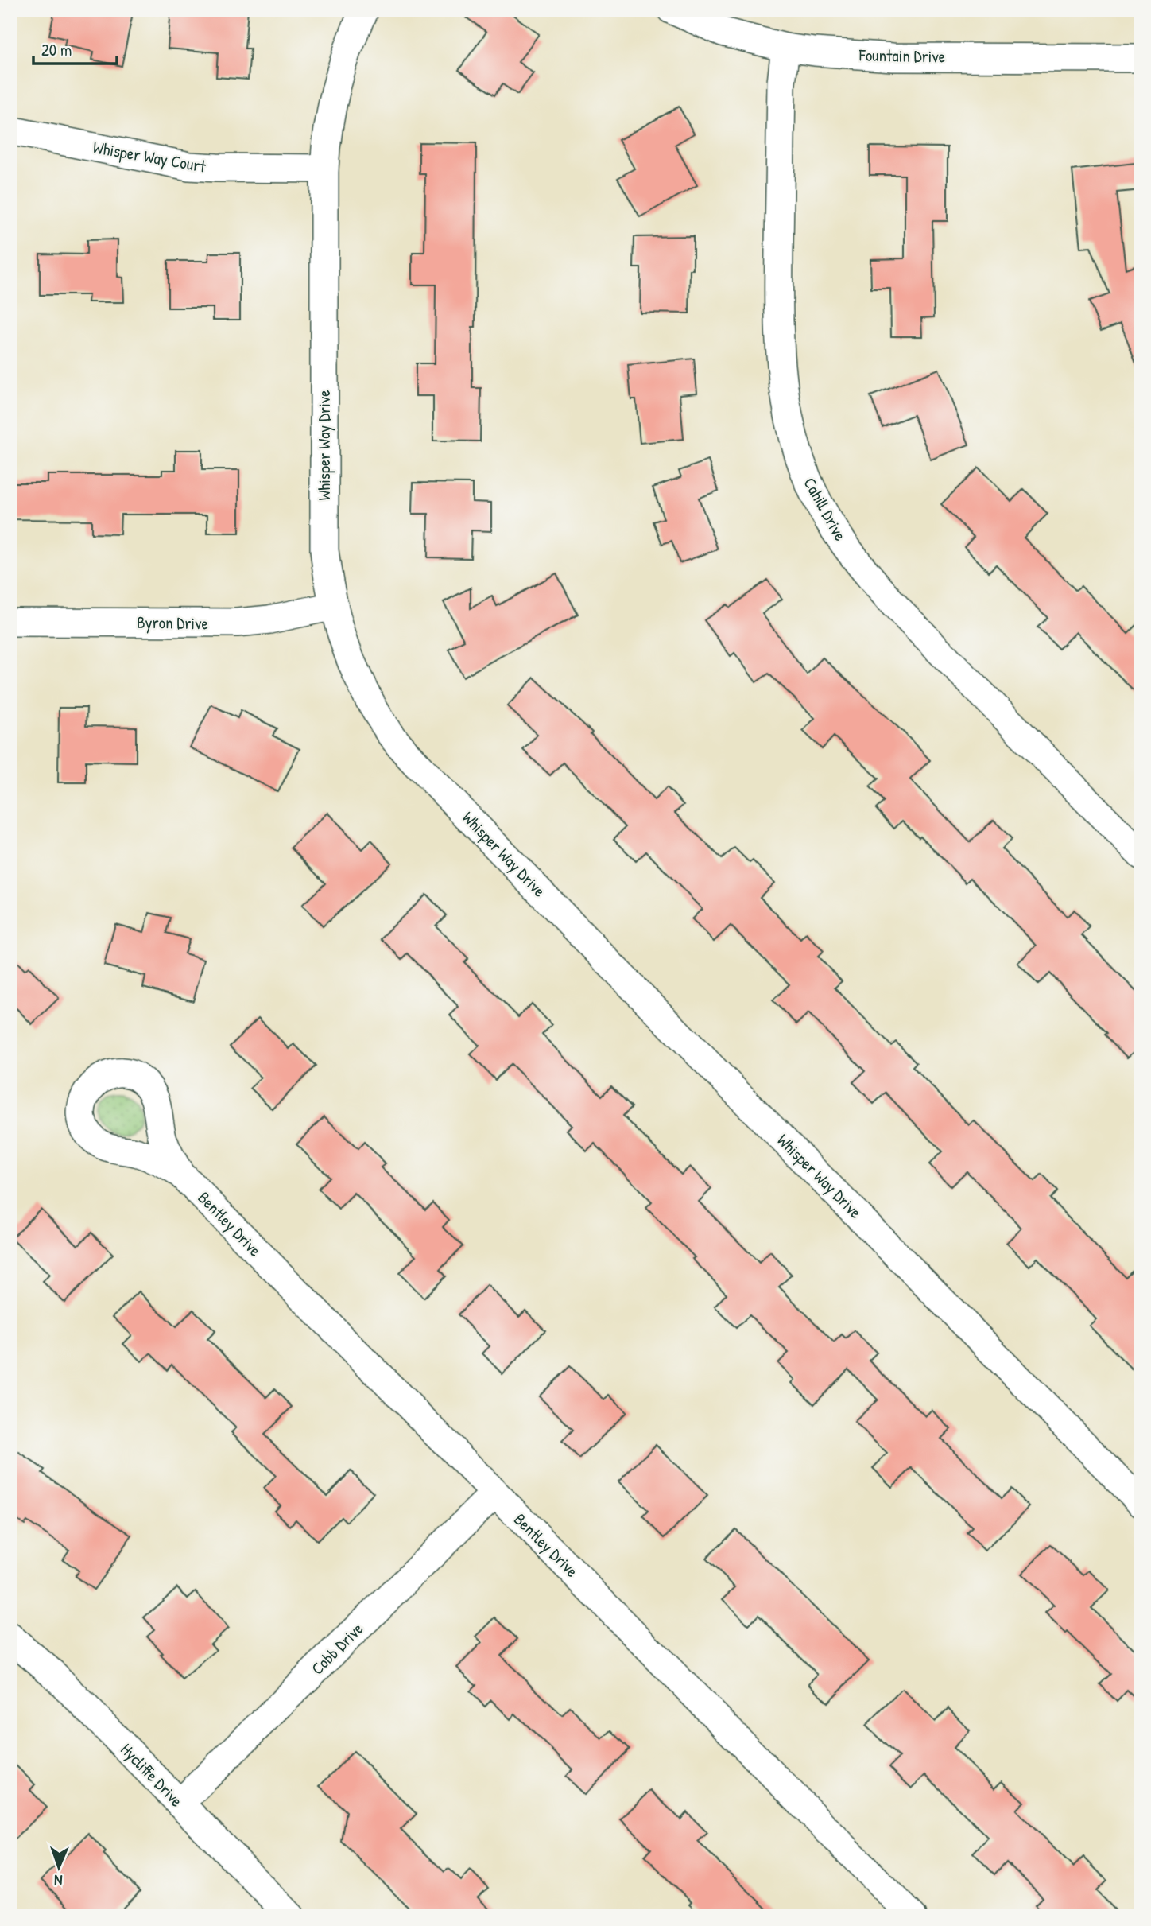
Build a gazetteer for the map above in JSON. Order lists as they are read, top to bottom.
{
  "streets": {
    "street": [
      "Fountain Drive",
      "Whisper Way Court",
      "Whisper Way Drive",
      "Cahill Drive",
      "Byron Drive",
      "Bentley Drive",
      "Cobb Drive",
      "Hycliffe Drive"
    ]
  },
  "crossings": [
    ["Fountain Drive", "Cahill Drive"],
    ["Whisper Way Court", "Whisper Way Drive"],
    ["Whisper Way Drive", "Byron Drive"],
    ["Bentley Drive", "Cobb Drive"],
    ["Cobb Drive", "Hycliffe Drive"]
  ],
  "scale_bar": "20 m",
  "north": "bottom"
}
